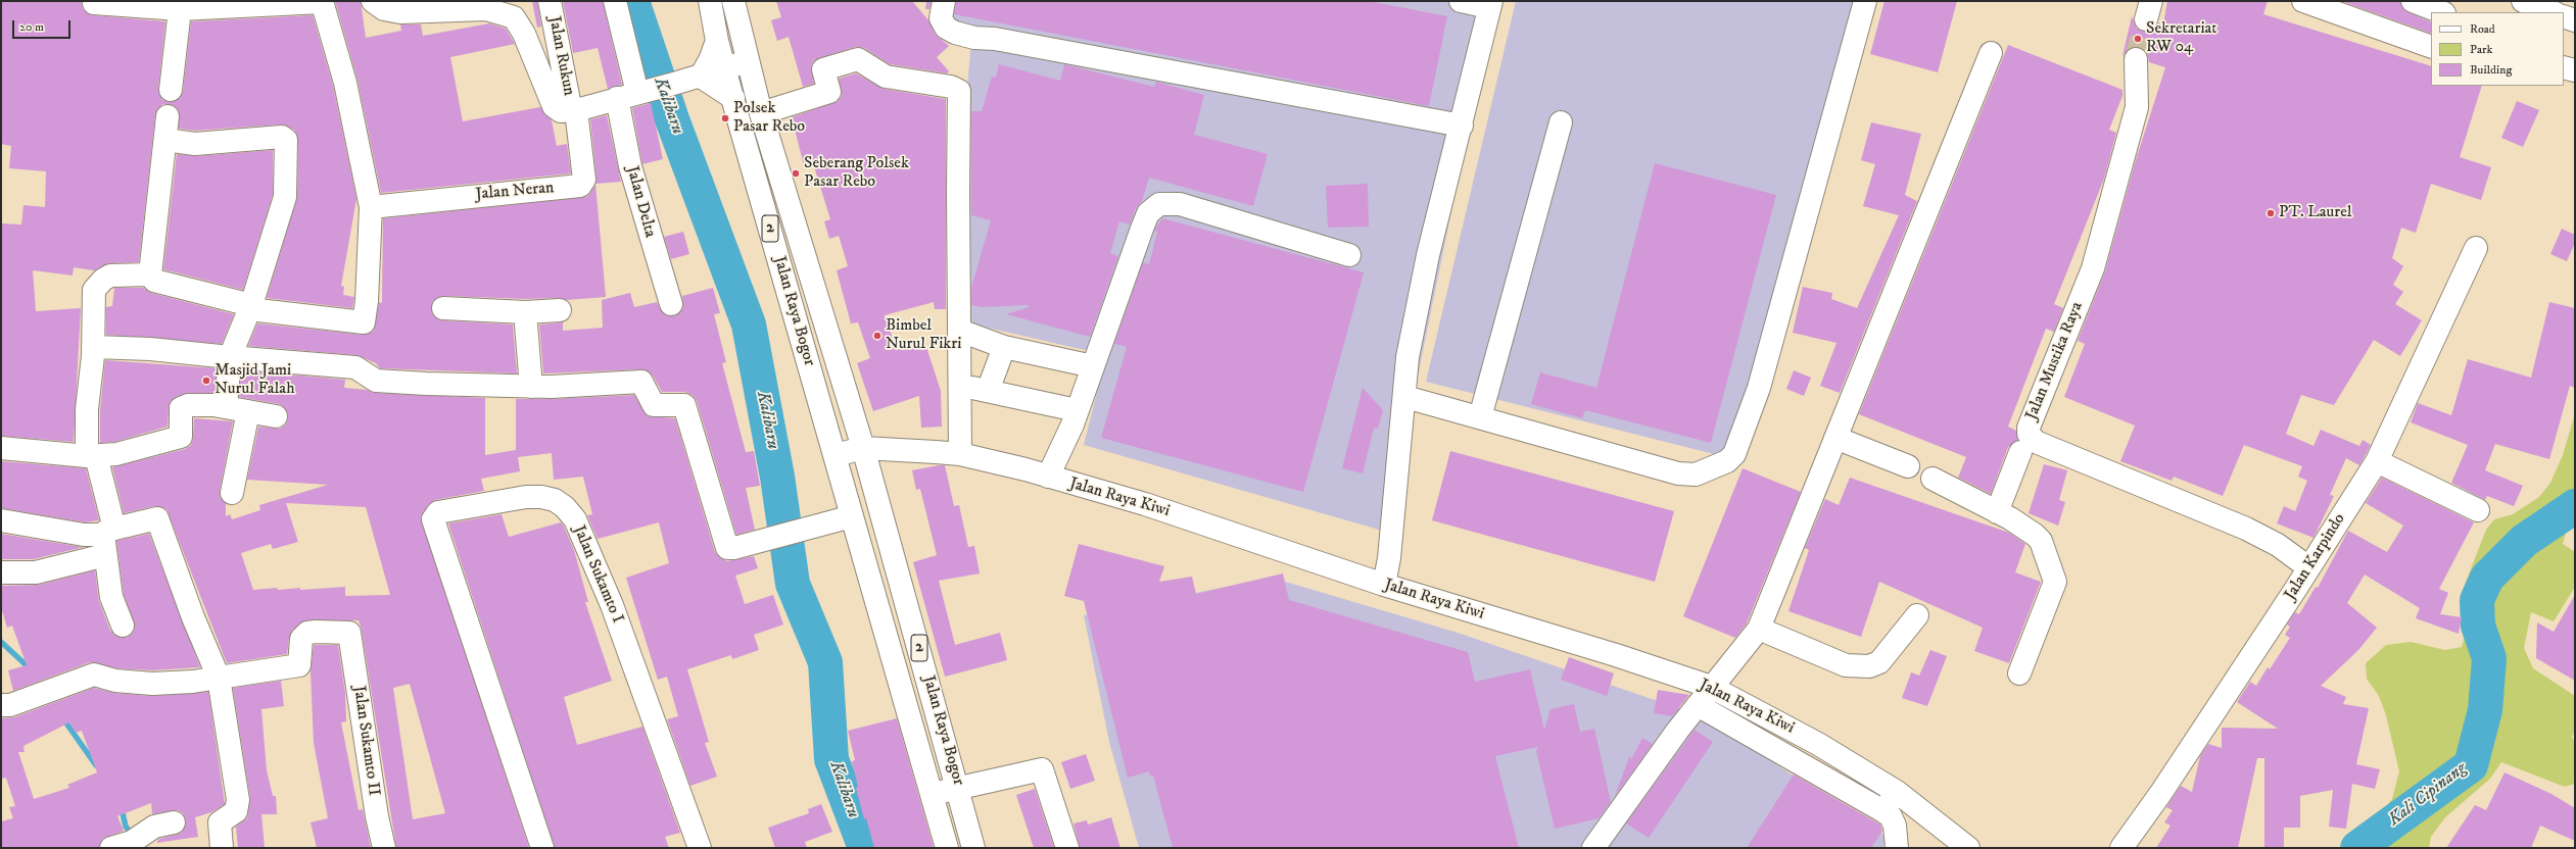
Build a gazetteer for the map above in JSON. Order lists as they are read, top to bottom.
{
  "streets": {
    "main road": [
      "Jalan Rukun",
      "Jalan Neran",
      "Jalan Delta",
      "2",
      "Jalan Raya Bogor",
      "Jalan Mustika Raya",
      "Jalan Raya Kiwi",
      "Jalan Karpindo",
      "Jalan Sukamto I",
      "Jalan Sukamto II"
    ]
  },
  "crossings": [
    ["Jalan Rukun", "Jalan Neran"],
    ["Jalan Raya Bogor", "Jalan Raya Kiwi"],
    ["Jalan Mustika Raya", "Jalan Karpindo"]
  ],
  "water": ["Kalibaru", "Kali Cipinang"],
  "places": [
    "Sekretariat RW 04",
    "Polsek Pasar Rebo",
    "Seberang Polsek Pasar Rebo",
    "PT. Laurel",
    "Bimbel Nurul Fikri",
    "Masjid Jami Nurul Falah"
  ],
  "legend": ["Road", "Park", "Building"],
  "scale_bar": "20 m"
}
